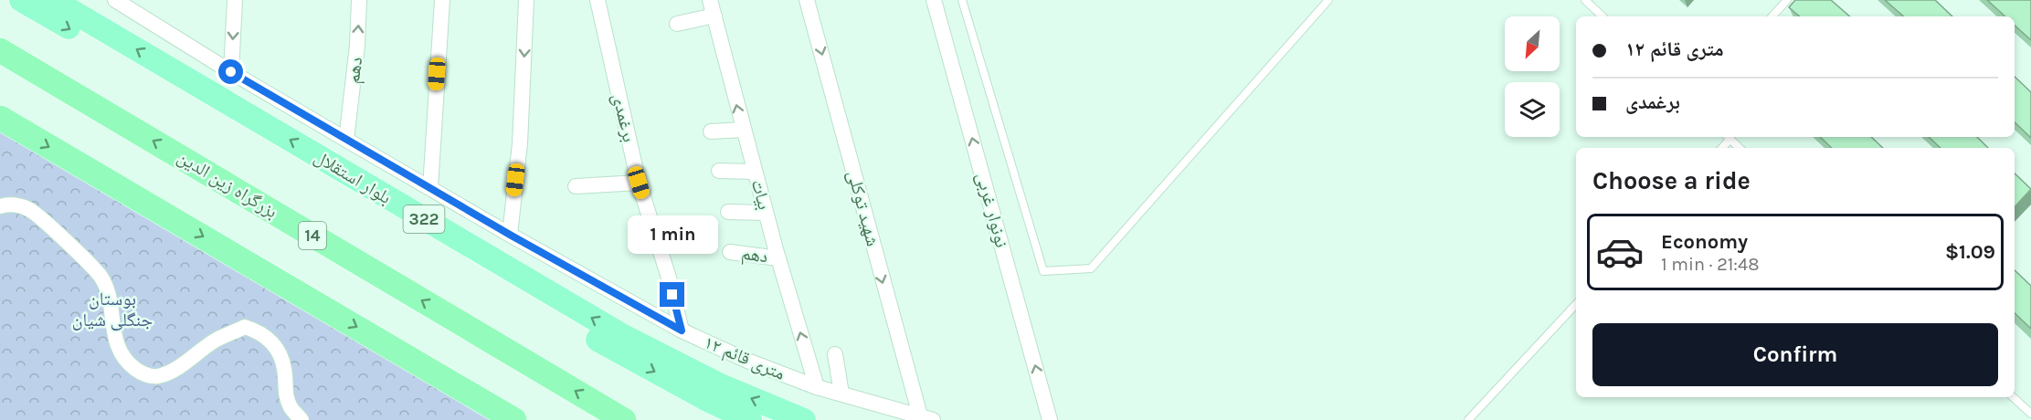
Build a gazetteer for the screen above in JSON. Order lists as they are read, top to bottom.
{
  "streets": {
    "highway": ["بزرگراه زین الدین", "14"],
    "main road": ["بلوار استقلال", "322"],
    "street": [
      "دهم",
      "برغمدی",
      "بیات",
      "شهید توکلی",
      "نونوار غربی",
      "۱۲ متری قائم"
    ]
  },
  "crossings": [
    ["دهم", "بیات"],
    ["دهم", "۱۲ متری قائم"],
    ["برغمدی", "۱۲ متری قائم"],
    ["بیات", "۱۲ متری قائم"],
    ["شهید توکلی", "۱۲ متری قائم"]
  ],
  "one_way": ["بیات", "شهید توکلی", "نونوار غربی"],
  "parks": ["بوستان جنگلی شیان"],
  "north": "bottom left",
  "page": {
    "banner": ["۱۲ متری قائم", "برغمدی"],
    "heading": "Choose a ride",
    "list": [
      {
        "name": "Economy",
        "note": "1 min · 21:48",
        "value": "$1.09"
      }
    ],
    "bubble": "1 min",
    "buttons": "Confirm"
  }
}
